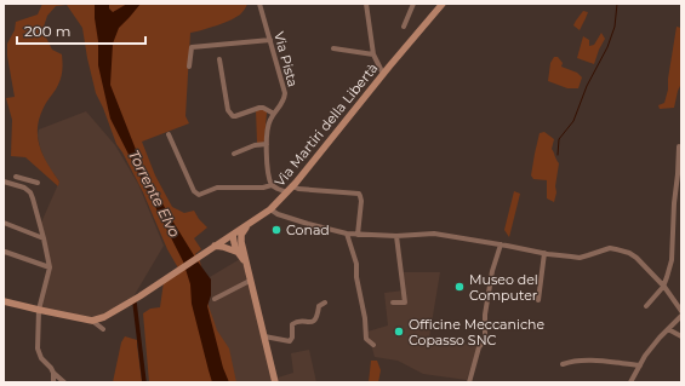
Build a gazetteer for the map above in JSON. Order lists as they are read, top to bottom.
{
  "streets": {
    "main road": ["Via Martiri della Libertà"],
    "street": ["Via Pista"]
  },
  "water": ["Torrente Elvo"],
  "places": ["Conad", "Museo del Computer", "Officine Meccaniche Copasso SNC"],
  "scale_bar": "200 m"
}
